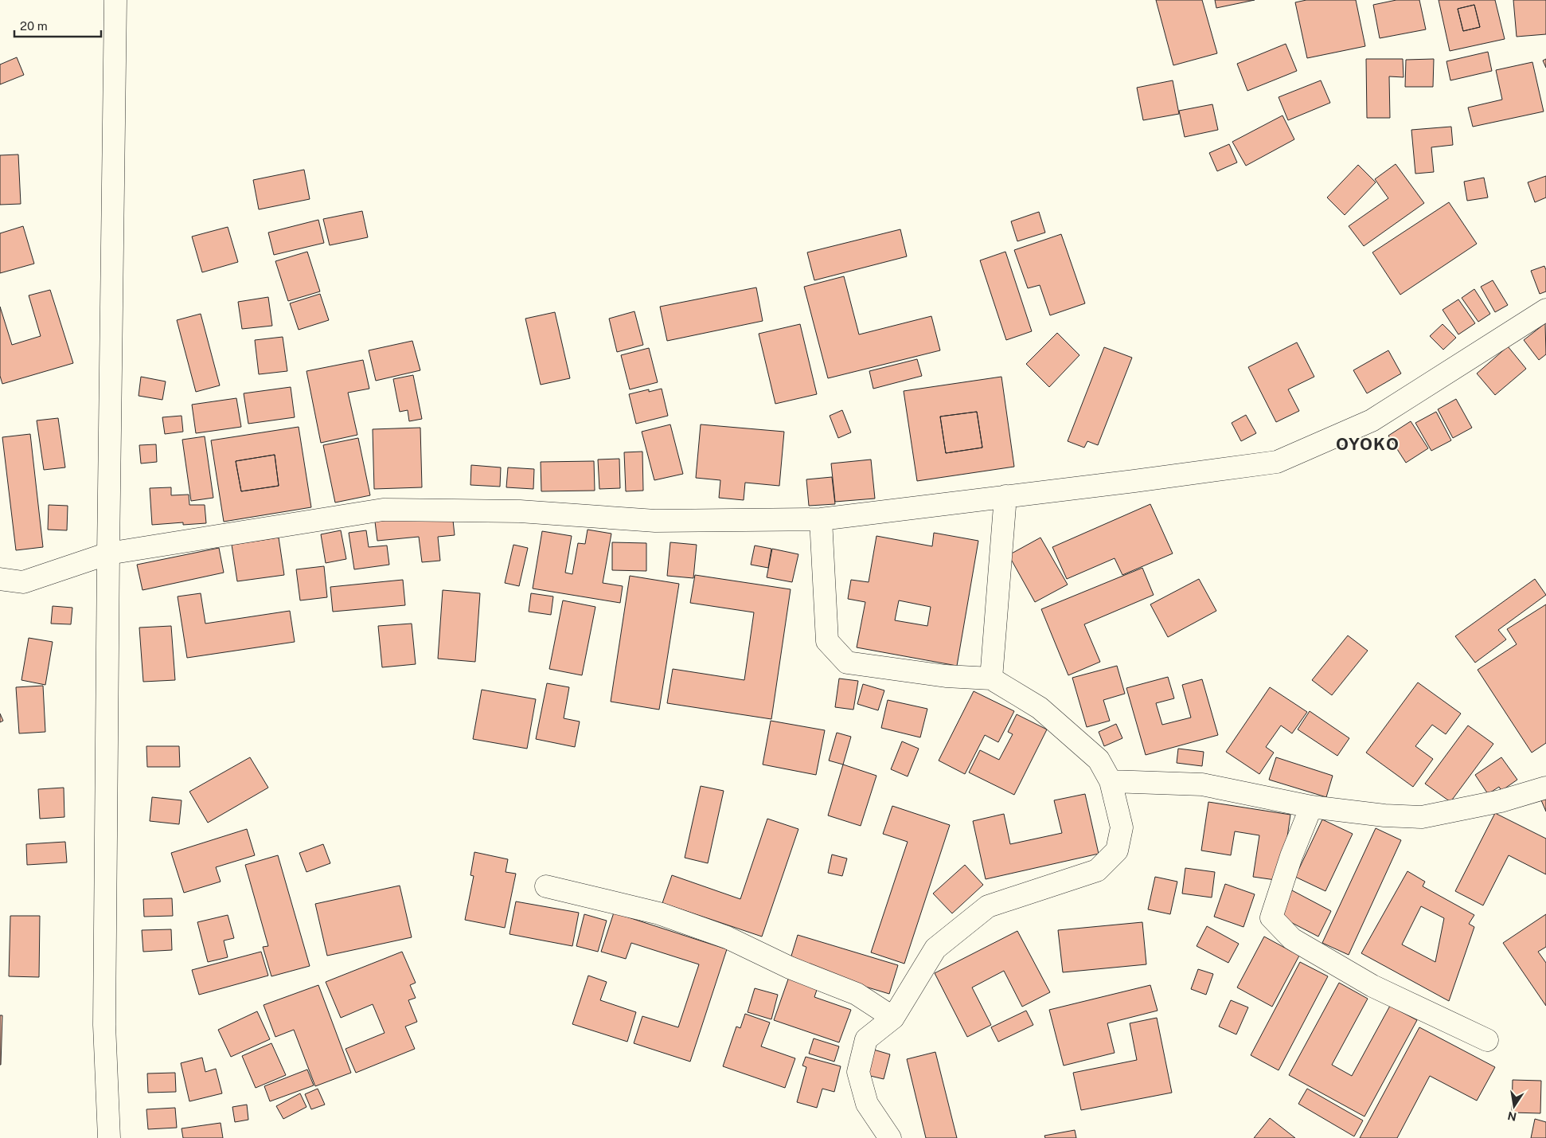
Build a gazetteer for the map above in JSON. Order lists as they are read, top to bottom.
{
  "districts": ["OYOKO"],
  "scale_bar": "20 m",
  "north": "bottom"
}
